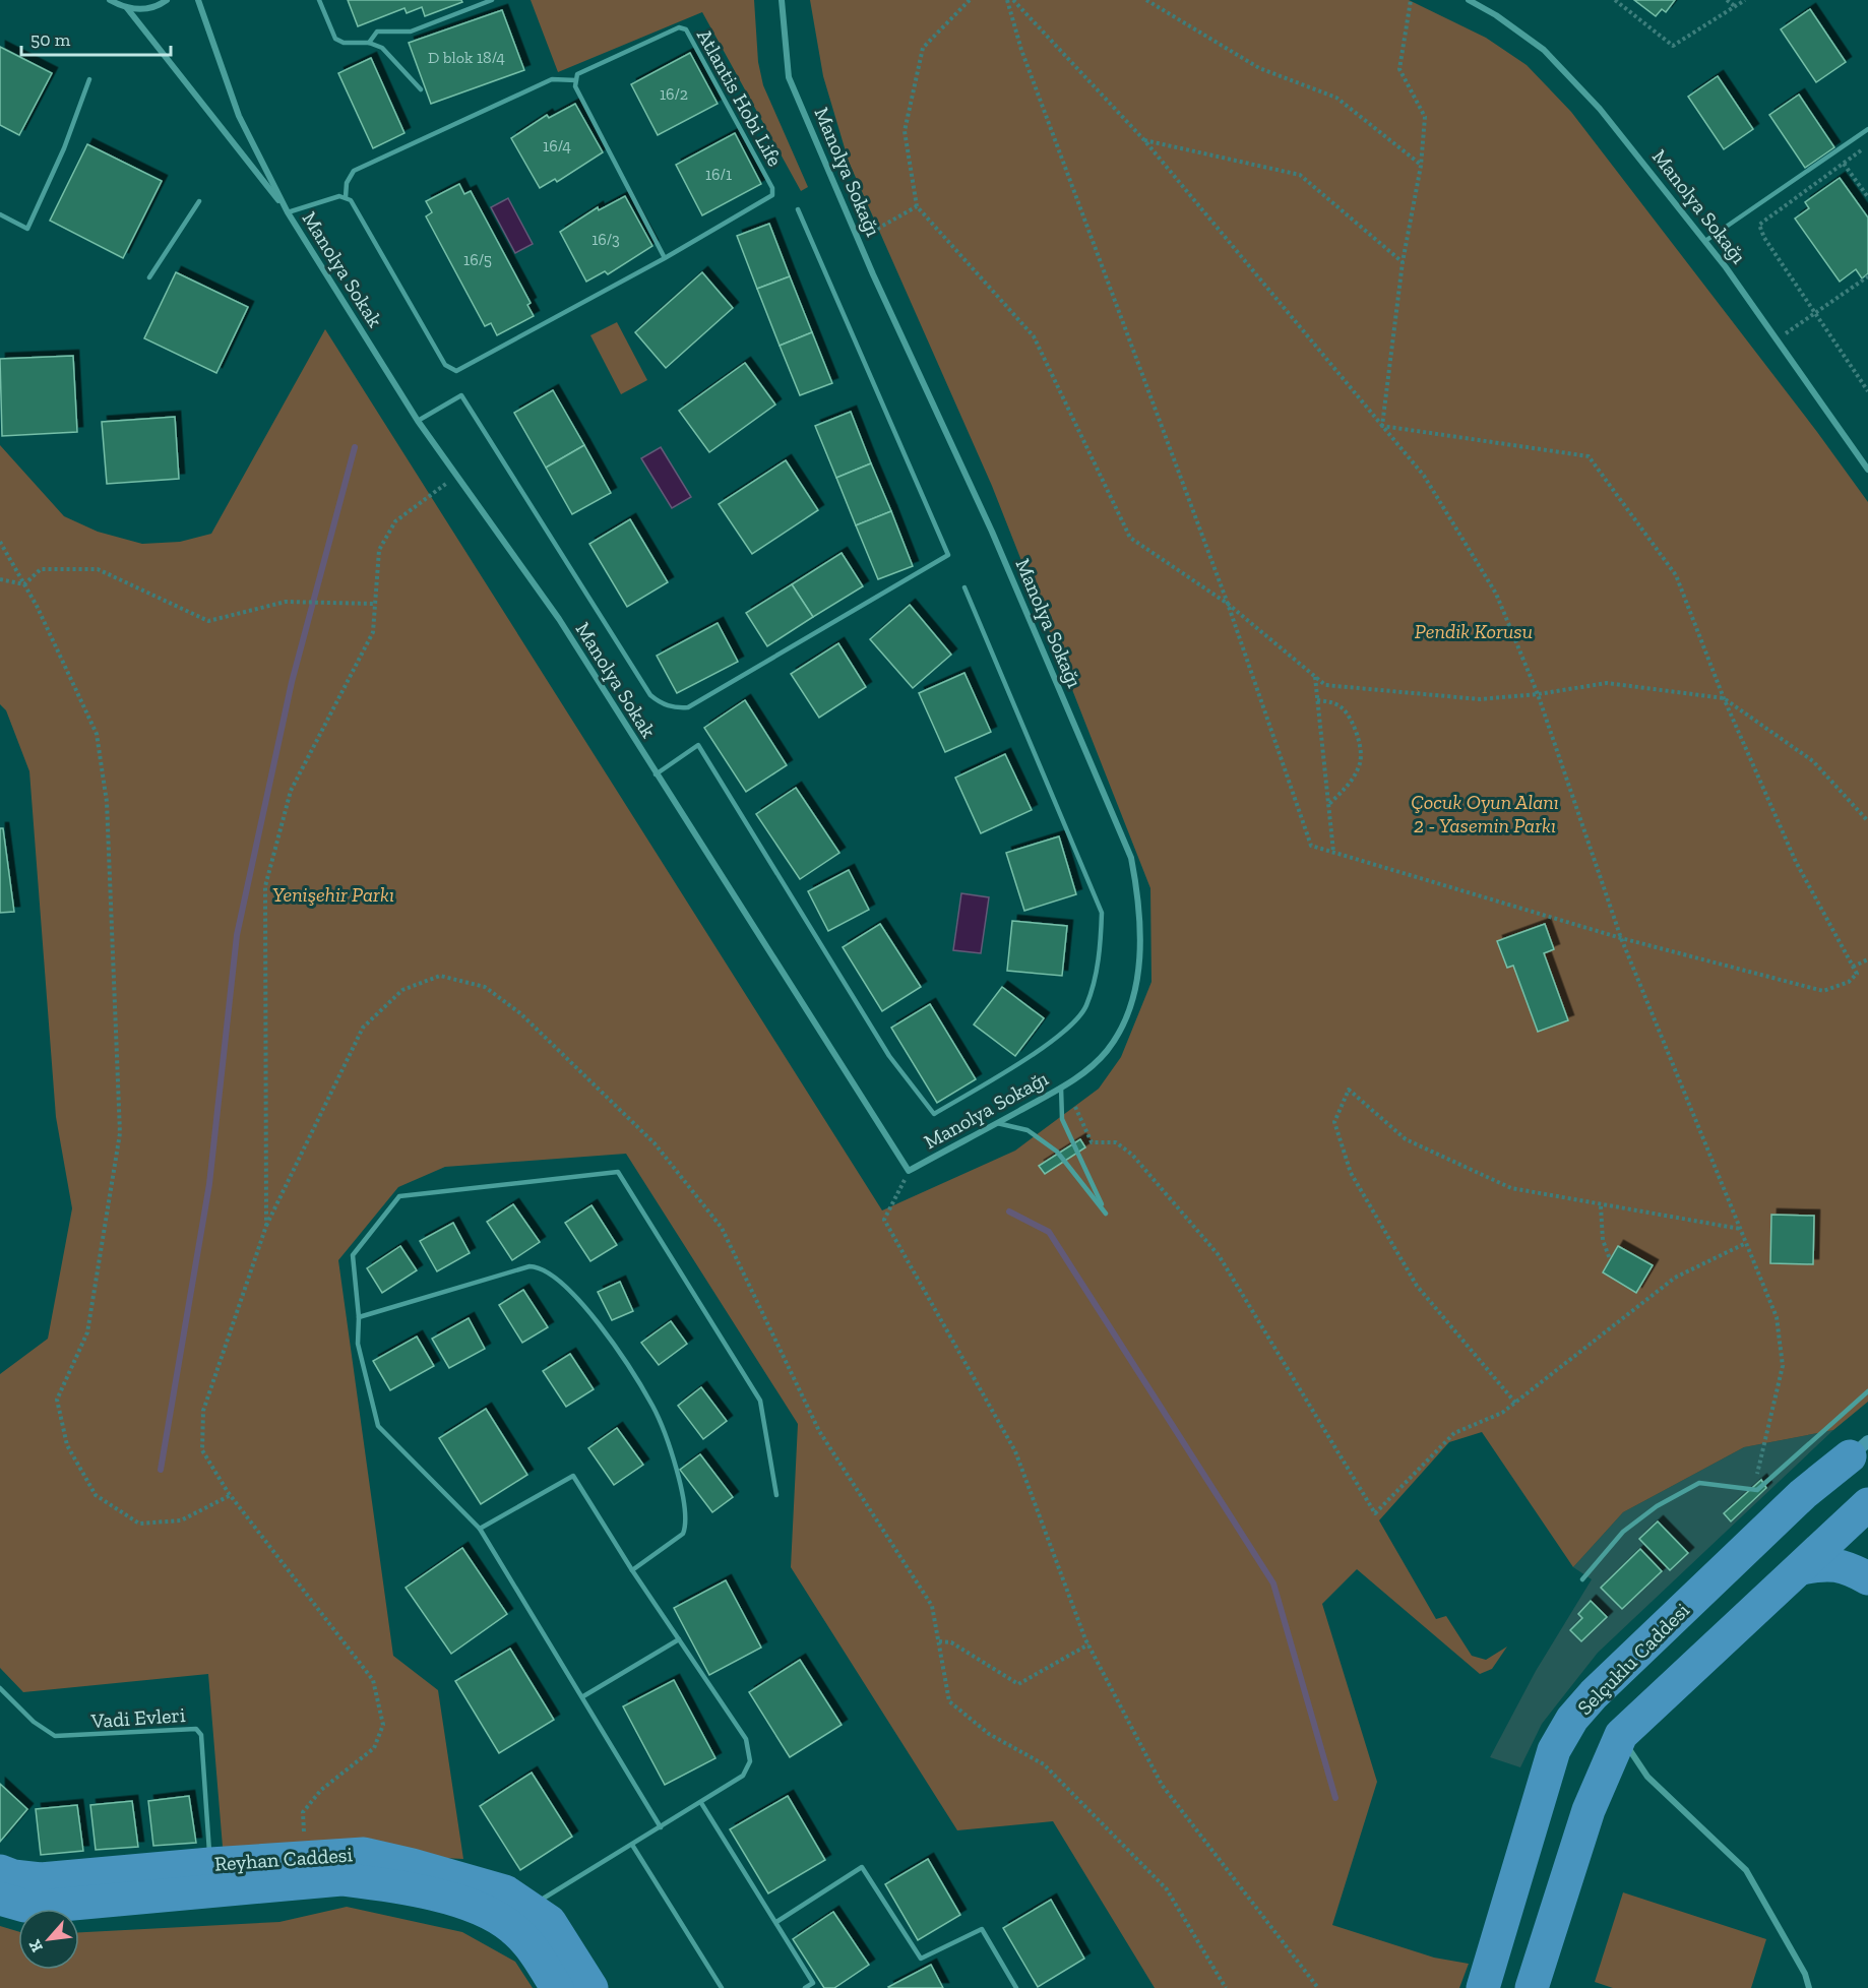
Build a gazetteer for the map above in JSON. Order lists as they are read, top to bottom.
{
  "streets": {
    "main road": ["Selçuklu Caddesi", "Reyhan Caddesi"],
    "street": ["Manolya Sokağı", "Manolya Sokak"],
    "lane": ["Atlantis Hobi Life", "Vadi Evleri"]
  },
  "crossings": [
    ["Manolya Sokağı", "Manolya Sokak"],
    ["Vadi Evleri", "Reyhan Caddesi"]
  ],
  "parks": ["Pendik Korusu", "Çocuk Oyun Alanı 2 - Yasemin Parkı", "Yenişehir Parkı"],
  "house_numbers": [
    "D blok 18/4",
    "16/2",
    "16/4",
    "16/1",
    "16/3",
    "16/5"
  ],
  "scale_bar": "50 m",
  "north": "bottom left"
}
